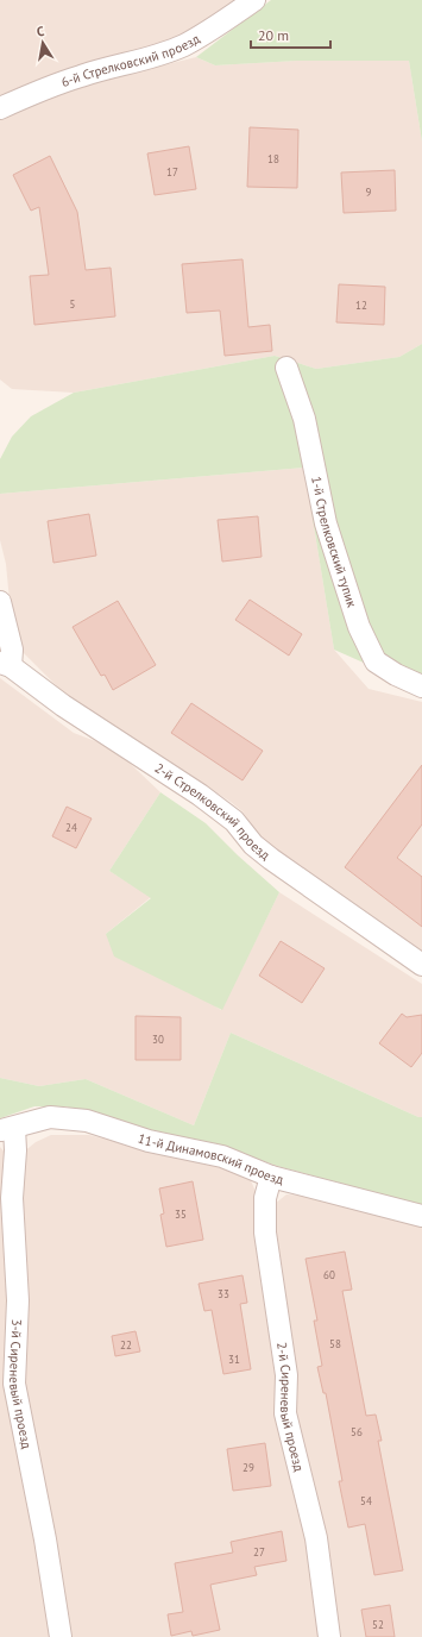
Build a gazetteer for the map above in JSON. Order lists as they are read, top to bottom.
{
  "streets": {
    "street": [
      "6-й Стрелковский проезд",
      "1-й Стрелковский тупик",
      "2-й Стрелковский проезд",
      "11-й Динамовский проезд",
      "3-й Сиреневый проезд",
      "2-й Сиреневый проезд"
    ]
  },
  "crossings": [
    ["11-й Динамовский проезд", "3-й Сиреневый проезд"],
    ["11-й Динамовский проезд", "2-й Сиреневый проезд"]
  ],
  "house_numbers": [
    "18",
    "17",
    "9",
    "5",
    "12",
    "24",
    "30",
    "35",
    "60",
    "33",
    "58",
    "22",
    "31",
    "56",
    "29",
    "54",
    "27",
    "52"
  ],
  "scale_bar": "20 m",
  "north": "top"
}
